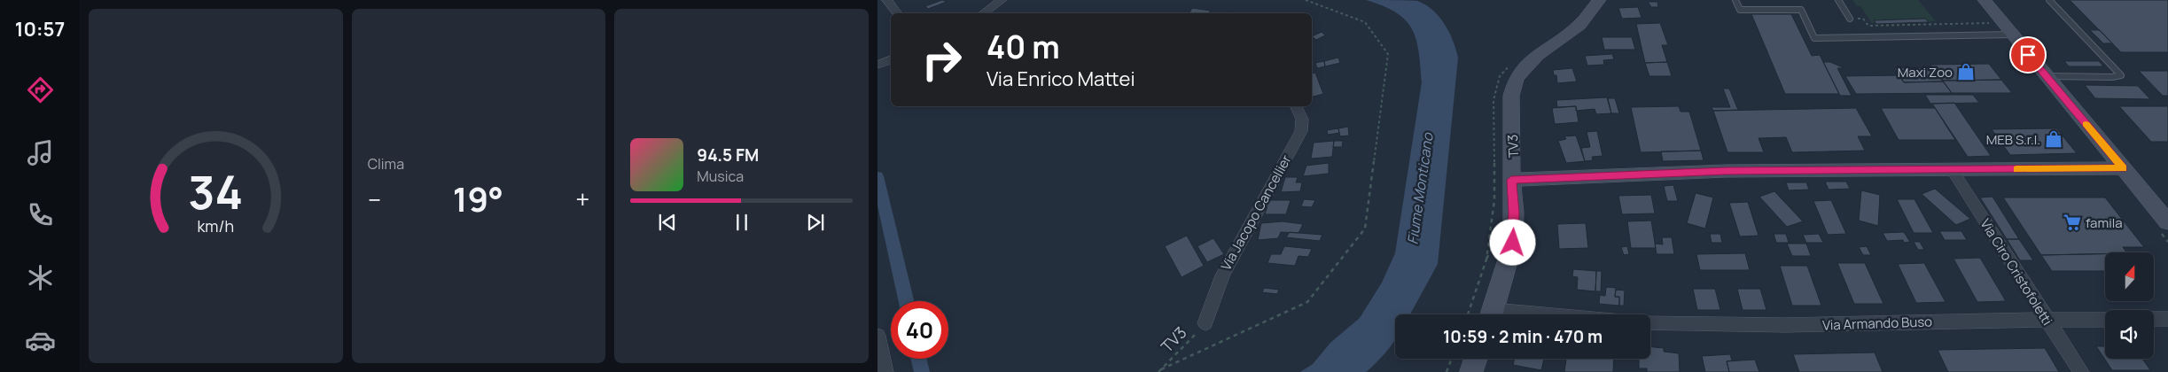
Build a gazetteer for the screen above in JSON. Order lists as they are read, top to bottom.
{
  "streets": {
    "street": ["Via Jacopo Cancellier", "Via Ciro Cristofoletti", "Via Armando Buso"],
    "path": ["TV3"]
  },
  "crossings": [
    ["TV3", "Via Jacopo Cancellier"],
    ["Via Ciro Cristofoletti", "Via Armando Buso"]
  ],
  "water": ["Fiume Monticano"],
  "places": {
    "shop": ["Maxi Zoo", "MEB S.r.l."],
    "supermarket": ["famila"]
  },
  "north": "top",
  "page": {
    "tabs": "10:57",
    "tile": "Clima",
    "turn": ["40 m", "Via Enrico Mattei"],
    "song": ["94.5 FM", "Musica"],
    "heat": ["−", "19°", "+"],
    "limit": "40",
    "trip": "10:59 · 2 min · 470 m",
    "gauge": ["34", "km/h"]
  }
}
